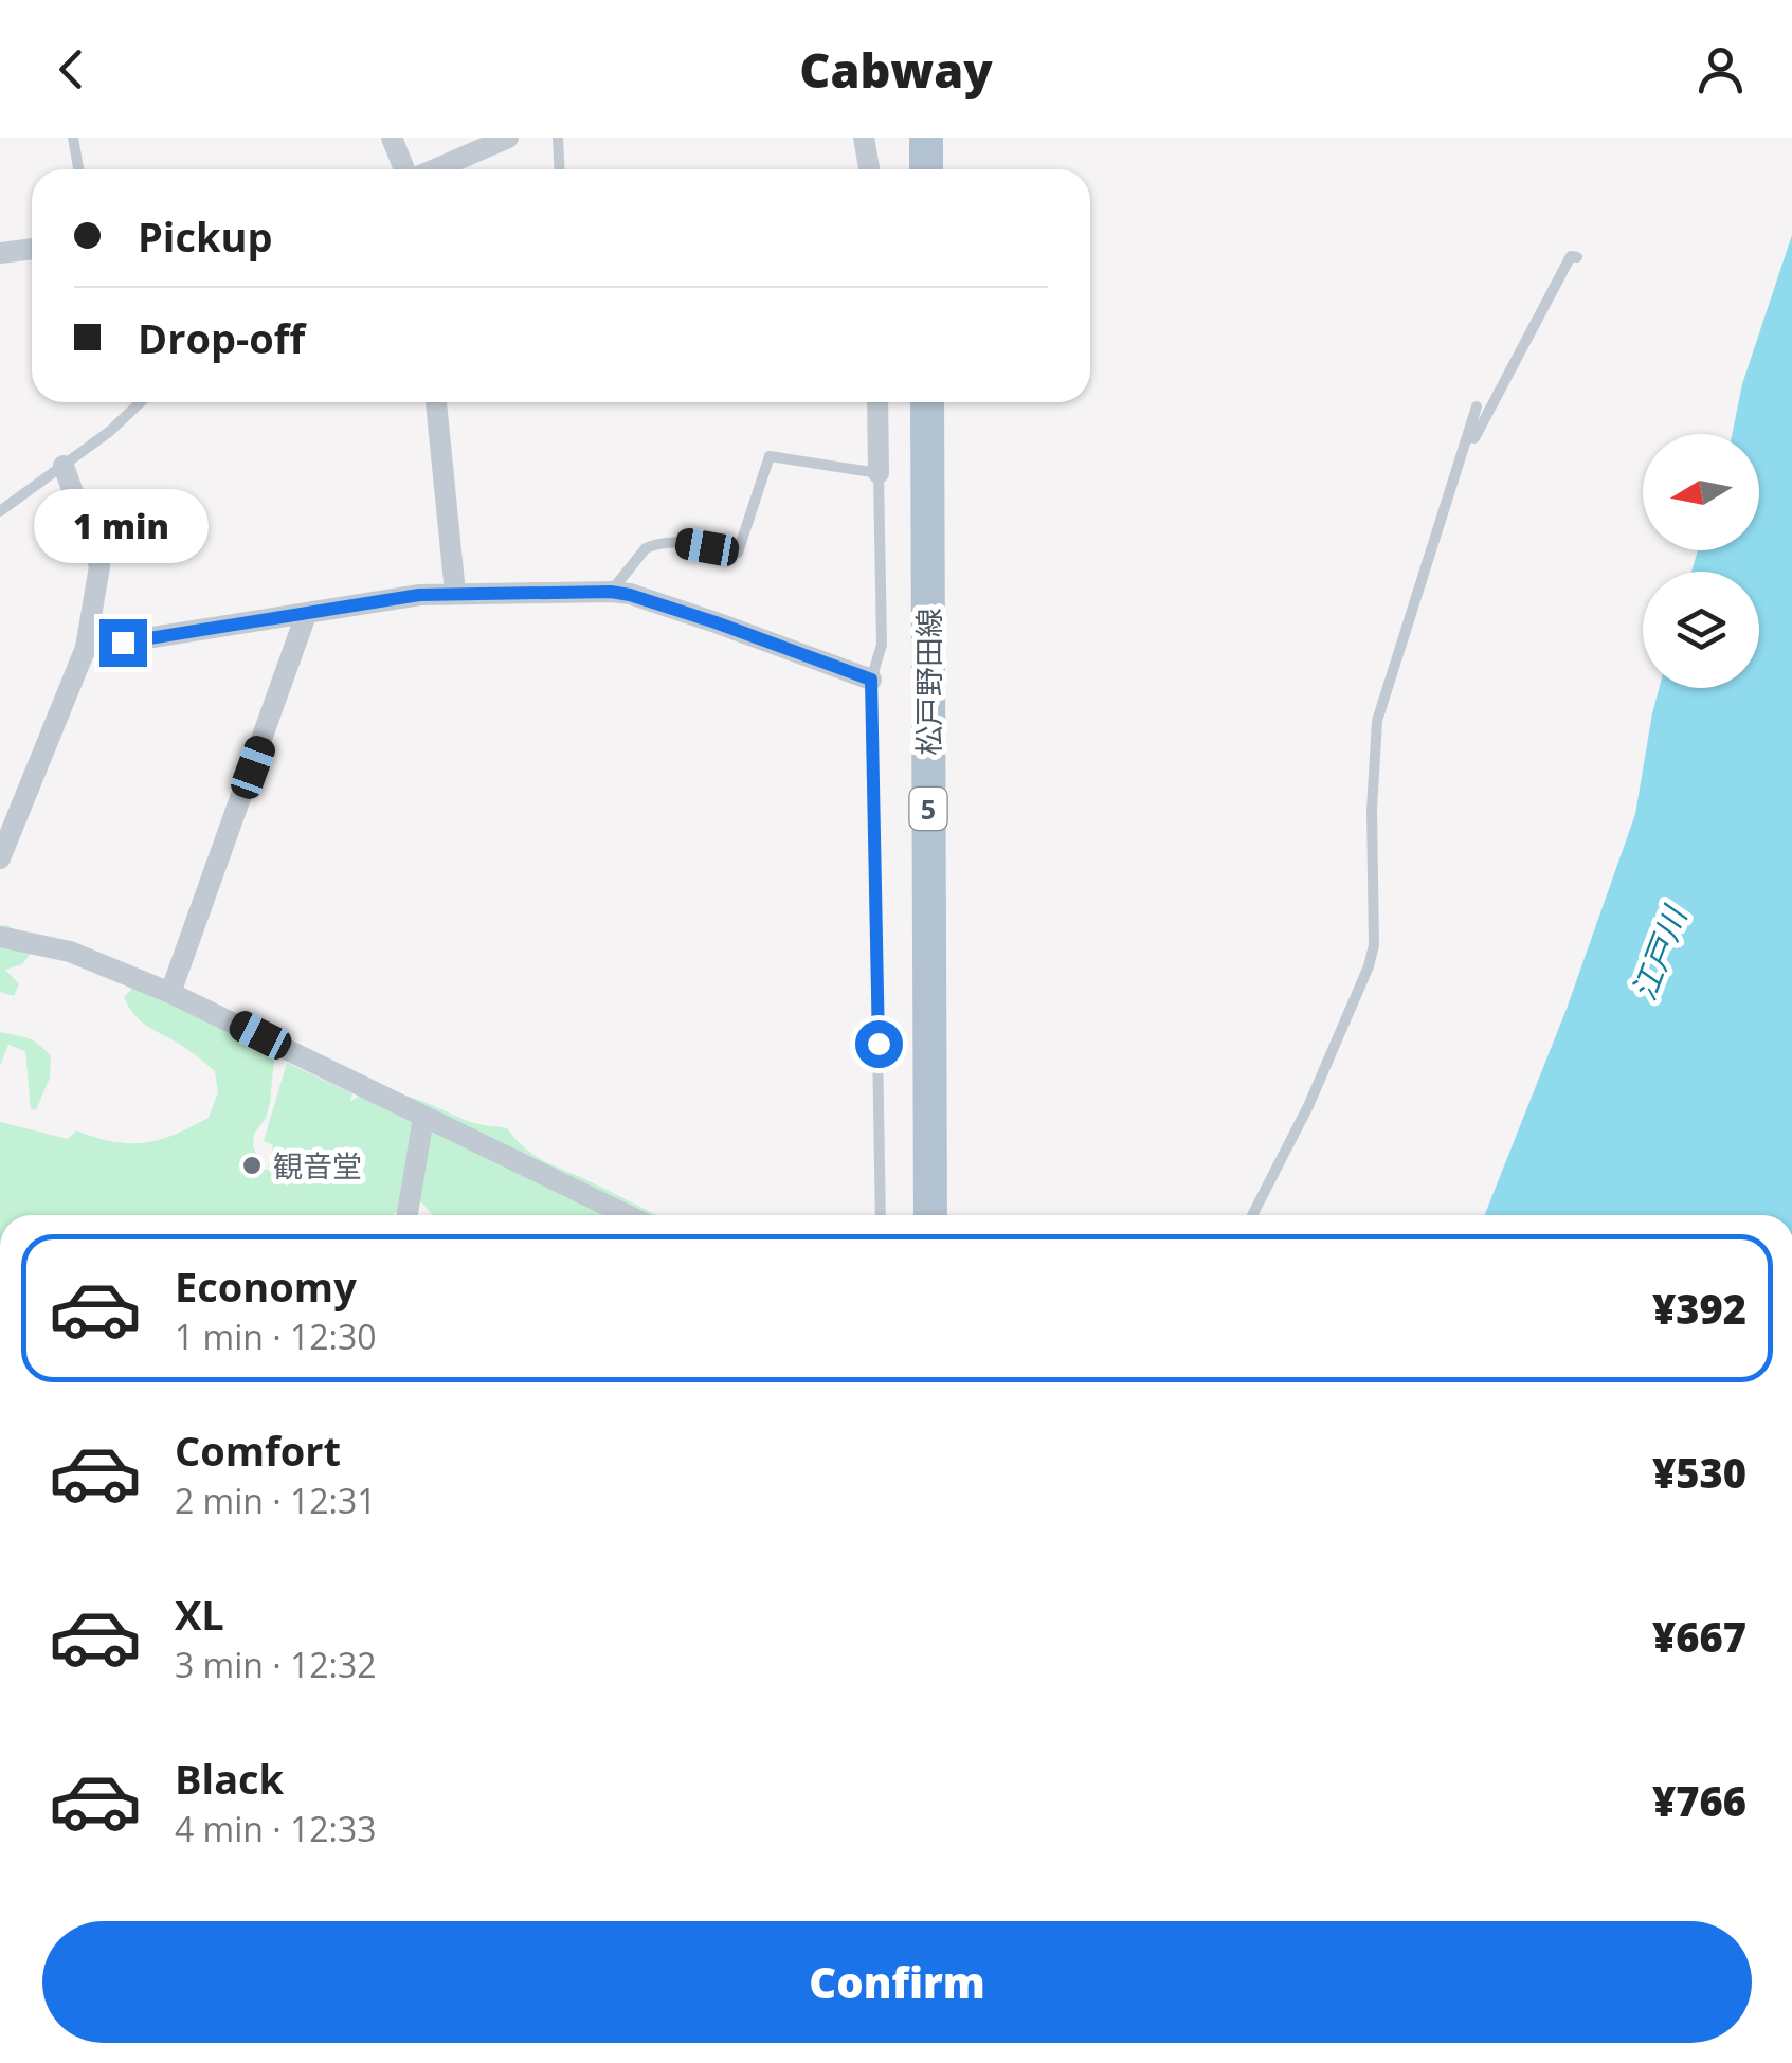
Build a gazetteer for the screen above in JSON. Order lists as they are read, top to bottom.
{
  "streets": {
    "main road": ["松戸野田線", "5"]
  },
  "water": ["江戸川"],
  "places": ["観音堂"],
  "north": "left",
  "page": {
    "header": "Cabway",
    "banner": ["Pickup", "Drop-off"],
    "bubble": "1 min",
    "list": [
      {
        "name": "Economy",
        "note": "1 min · 12:30",
        "value": "¥392"
      },
      {
        "name": "Comfort",
        "note": "2 min · 12:31",
        "value": "¥530"
      },
      {
        "name": "XL",
        "note": "3 min · 12:32",
        "value": "¥667"
      },
      {
        "name": "Black",
        "note": "4 min · 12:33",
        "value": "¥766"
      }
    ],
    "buttons": "Confirm"
  }
}
